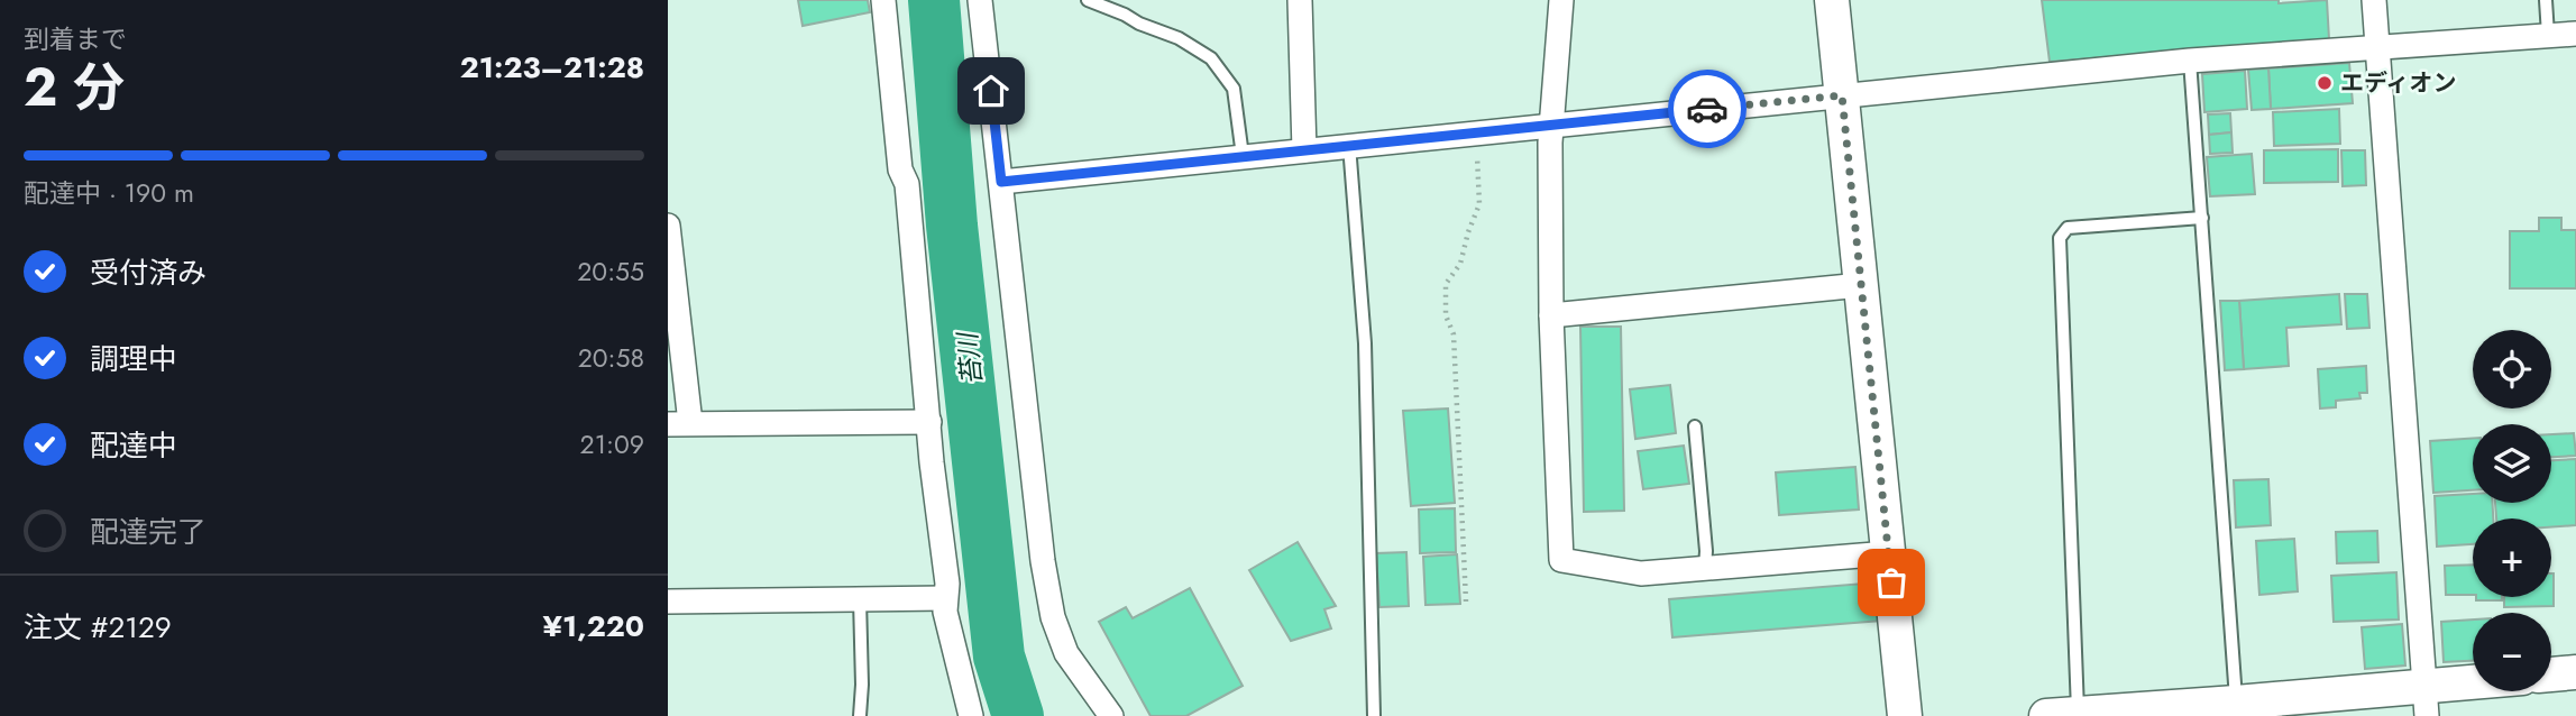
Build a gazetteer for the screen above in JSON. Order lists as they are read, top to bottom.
{
  "water": ["苔川"],
  "places": ["エディオン"],
  "page": {
    "heading": ["2 分", "到着まで", "21:23–21:28"],
    "panel": ["注文 #2129", "¥1,220"],
    "bar": "配達中 · 190 m",
    "list": [
      ["受付済み", "20:55"],
      ["調理中", "20:58"],
      ["配達中", "21:09"],
      "配達完了"
    ],
    "map_buttons": ["+", "−"]
  }
}
